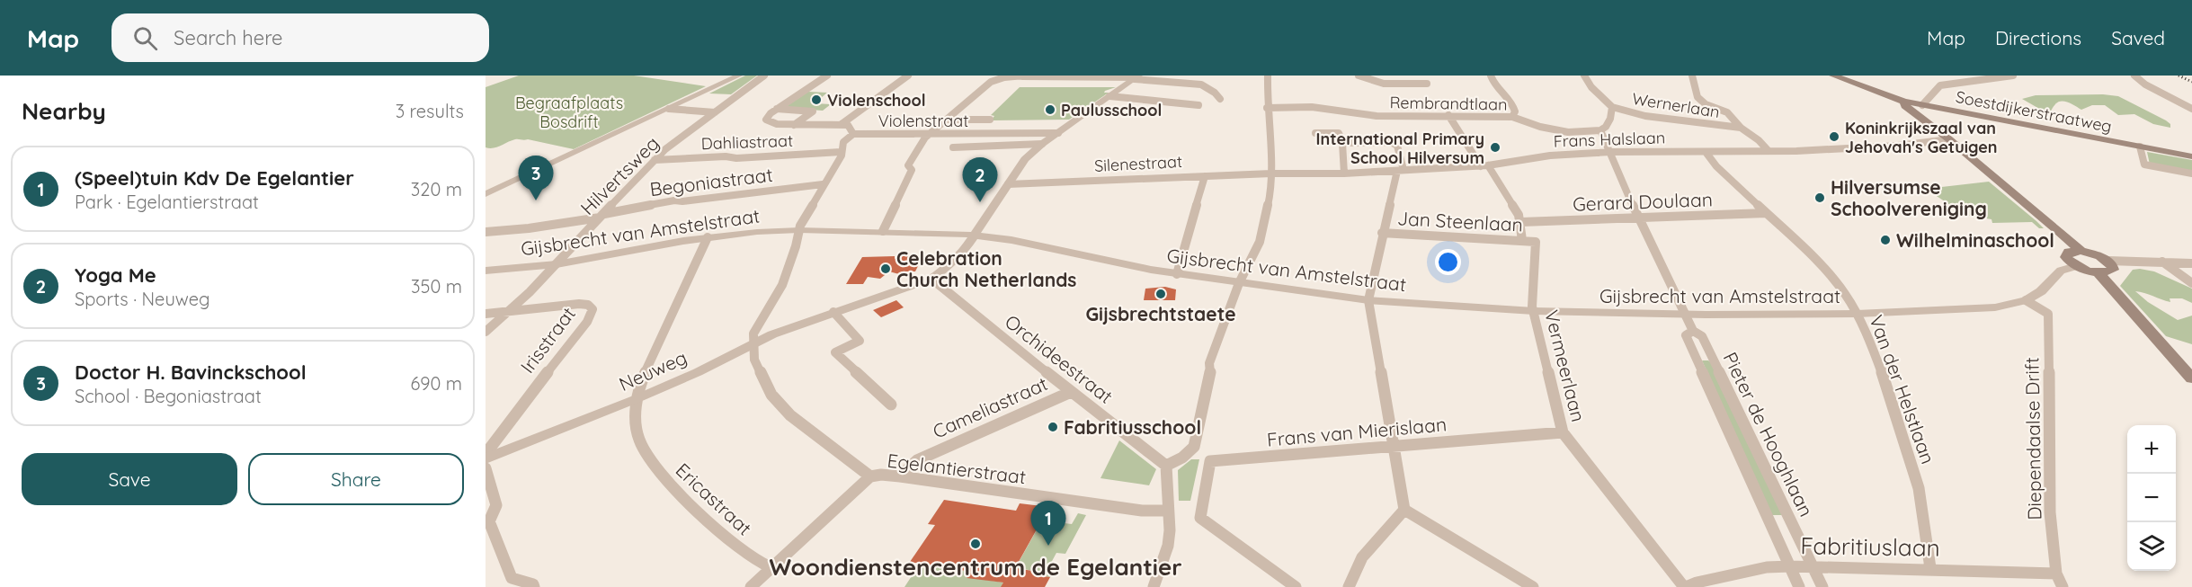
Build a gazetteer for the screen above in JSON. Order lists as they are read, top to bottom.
{
  "streets": {
    "main road": ["Soestdijkerstraatweg"],
    "street": [
      "Rembrandtlaan",
      "Wernerlaan",
      "Violenstraat",
      "Frans Halslaan",
      "Dahliastraat",
      "Silenestraat",
      "Hilvertsweg",
      "Begoniastraat",
      "Gerard Doulaan",
      "Jan Steenlaan",
      "Gijsbrecht van Amstelstraat",
      "Irisstraat",
      "Orchideestraat",
      "Vermeerlaan",
      "Neuweg",
      "Van der Helstlaan",
      "Cameliastraat",
      "Frans van Mierislaan",
      "Pieter de Hooghlaan",
      "Diependaalse Drift",
      "Egelantierstraat",
      "Ericastraat",
      "Fabritiuslaan"
    ]
  },
  "crossings": [
    ["Rembrandtlaan", "Pieter de Hooghlaan"],
    ["Wernerlaan", "Frans Halslaan"],
    ["Violenstraat", "Neuweg"],
    ["Violenstraat", "Egelantierstraat"],
    ["Frans Halslaan", "Silenestraat"],
    ["Frans Halslaan", "Van der Helstlaan"],
    ["Frans Halslaan", "Pieter de Hooghlaan"],
    ["Dahliastraat", "Hilvertsweg"],
    ["Dahliastraat", "Egelantierstraat"],
    ["Silenestraat", "Neuweg"],
    ["Hilvertsweg", "Begoniastraat"],
    ["Hilvertsweg", "Gijsbrecht van Amstelstraat"],
    ["Hilvertsweg", "Irisstraat"],
    ["Begoniastraat", "Egelantierstraat"],
    ["Gerard Doulaan", "Van der Helstlaan"],
    ["Gerard Doulaan", "Pieter de Hooghlaan"],
    ["Jan Steenlaan", "Vermeerlaan"],
    ["Gijsbrecht van Amstelstraat", "Vermeerlaan"],
    ["Gijsbrecht van Amstelstraat", "Neuweg"],
    ["Gijsbrecht van Amstelstraat", "Van der Helstlaan"],
    ["Gijsbrecht van Amstelstraat", "Pieter de Hooghlaan"],
    ["Gijsbrecht van Amstelstraat", "Diependaalse Drift"],
    ["Gijsbrecht van Amstelstraat", "Egelantierstraat"],
    ["Gijsbrecht van Amstelstraat", "Ericastraat"],
    ["Orchideestraat", "Neuweg"],
    ["Orchideestraat", "Cameliastraat"],
    ["Vermeerlaan", "Frans van Mierislaan"],
    ["Vermeerlaan", "Fabritiuslaan"],
    ["Neuweg", "Egelantierstraat"],
    ["Neuweg", "Ericastraat"],
    ["Van der Helstlaan", "Fabritiuslaan"],
    ["Cameliastraat", "Egelantierstraat"],
    ["Pieter de Hooghlaan", "Fabritiuslaan"],
    ["Diependaalse Drift", "Fabritiuslaan"]
  ],
  "parks": ["Begraafplaats Bosdrift"],
  "places": [
    "Violenschool",
    "Paulusschool",
    "Koninkrijkszaal van Jehovah's Getuigen",
    "International Primary School Hilversum",
    "Hilversumse Schoolvereniging",
    "Wilhelminaschool",
    "Celebration Church Netherlands",
    "Gijsbrechtstaete",
    "Fabritiusschool",
    "Woondienstencentrum de Egelantier"
  ],
  "page": {
    "header": "Map",
    "search": "Search here",
    "nav": ["Map", "Directions", "Saved"],
    "heading": ["Nearby", "3 results"],
    "list": [
      {
        "mark": "1",
        "name": "(Speel)tuin Kdv De Egelantier",
        "note": "Park · Egelantierstraat",
        "value": "320 m"
      },
      {
        "mark": "2",
        "name": "Yoga Me",
        "note": "Sports · Neuweg",
        "value": "350 m"
      },
      {
        "mark": "3",
        "name": "Doctor H. Bavinckschool",
        "note": "School · Begoniastraat",
        "value": "690 m"
      }
    ],
    "pins": ["3", "2", "1"],
    "map_buttons": ["+", "−"],
    "buttons": ["Save", "Share"]
  }
}
